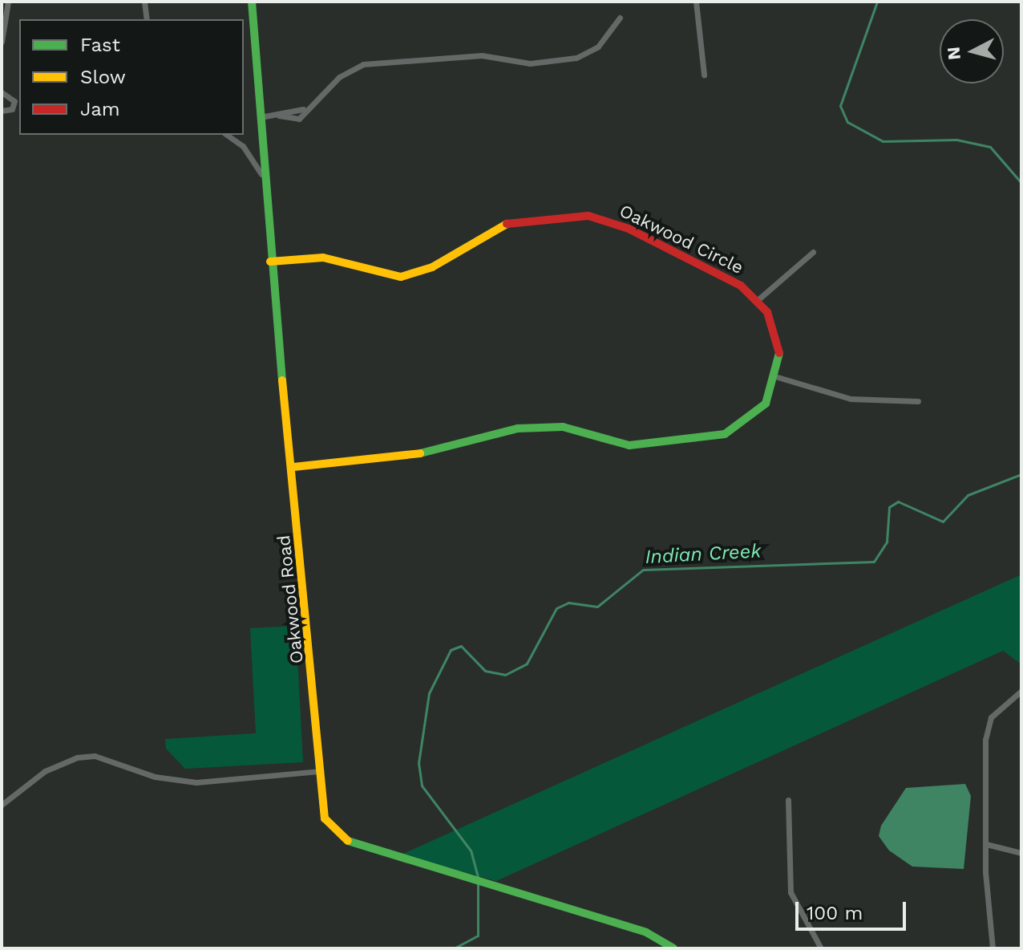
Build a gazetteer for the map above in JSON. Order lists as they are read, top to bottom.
{
  "streets": {
    "street": ["Oakwood Circle", "Oakwood Road"]
  },
  "crossings": [
    ["Oakwood Circle", "Oakwood Road"]
  ],
  "water": ["Indian Creek"],
  "legend": ["Fast", "Slow", "Jam"],
  "scale_bar": "100 m",
  "north": "left"
}
